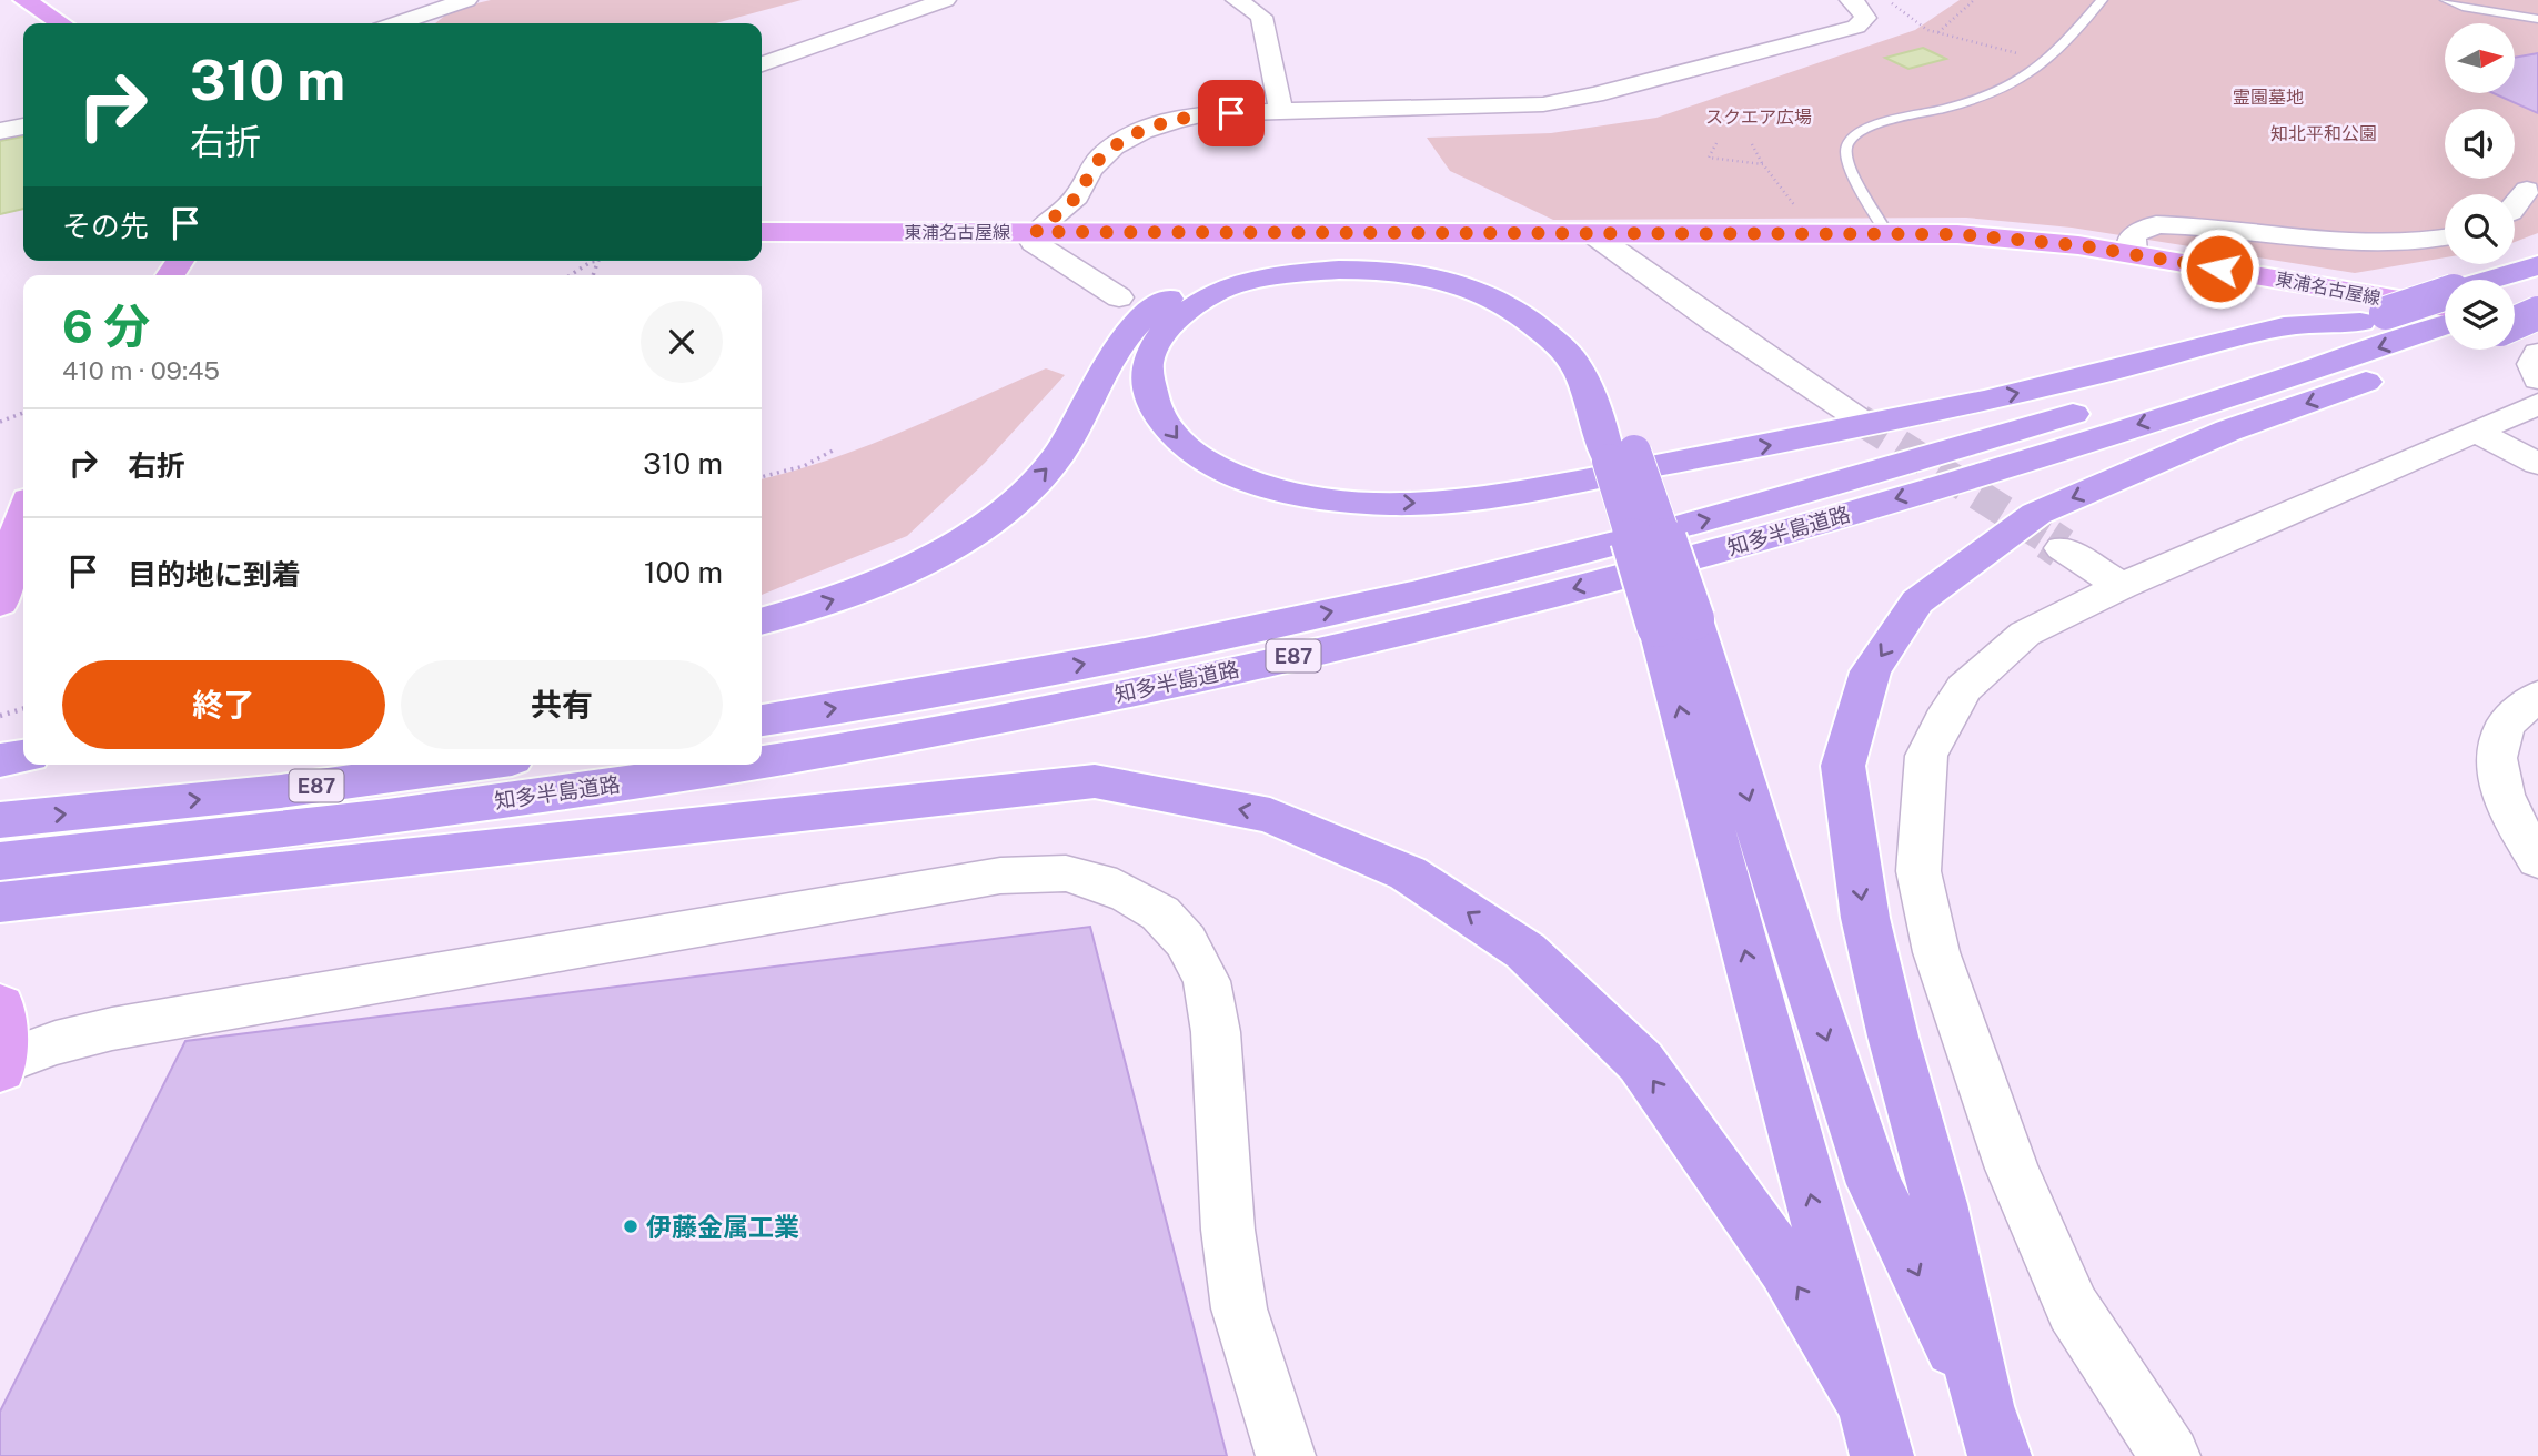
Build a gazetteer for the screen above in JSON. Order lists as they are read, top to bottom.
{
  "streets": {
    "highway": ["知多半島道路", "E87"],
    "main road": ["東浦名古屋線"]
  },
  "parks": ["霊園墓地", "スクエア広場", "知北平和公園"],
  "places": ["伊藤金属工業"],
  "north": "right",
  "page": {
    "turn": ["310 m", "右折"],
    "then": "その先",
    "heading": ["6 分", "410 m · 09:45"],
    "list": [
      {
        "name": "右折",
        "value": "310 m"
      },
      {
        "name": "目的地に到着",
        "value": "100 m"
      }
    ],
    "buttons": ["終了", "共有"]
  }
}
